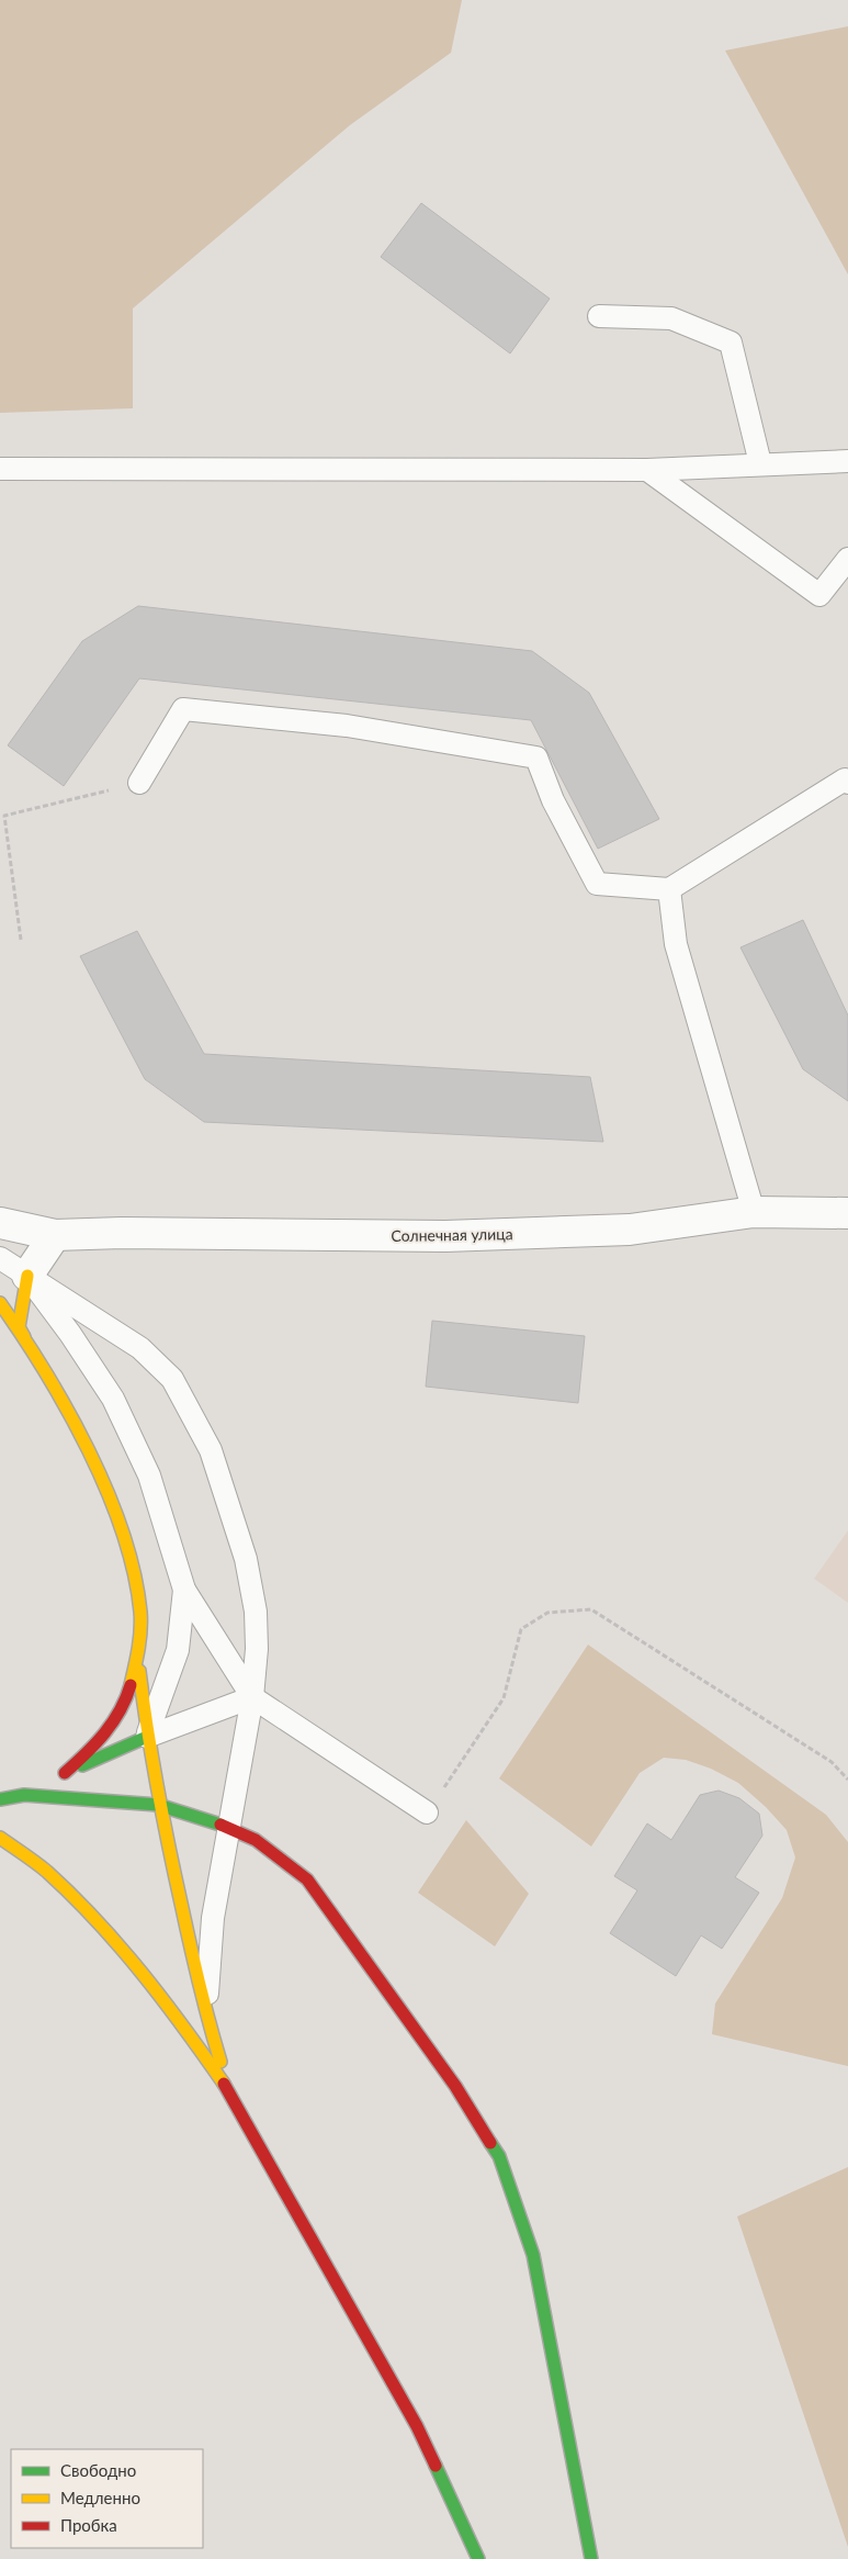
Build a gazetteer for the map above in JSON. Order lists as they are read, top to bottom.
{
  "streets": {
    "street": ["Солнечная улица"]
  },
  "legend": ["Свободно", "Медленно", "Пробка"]
}
